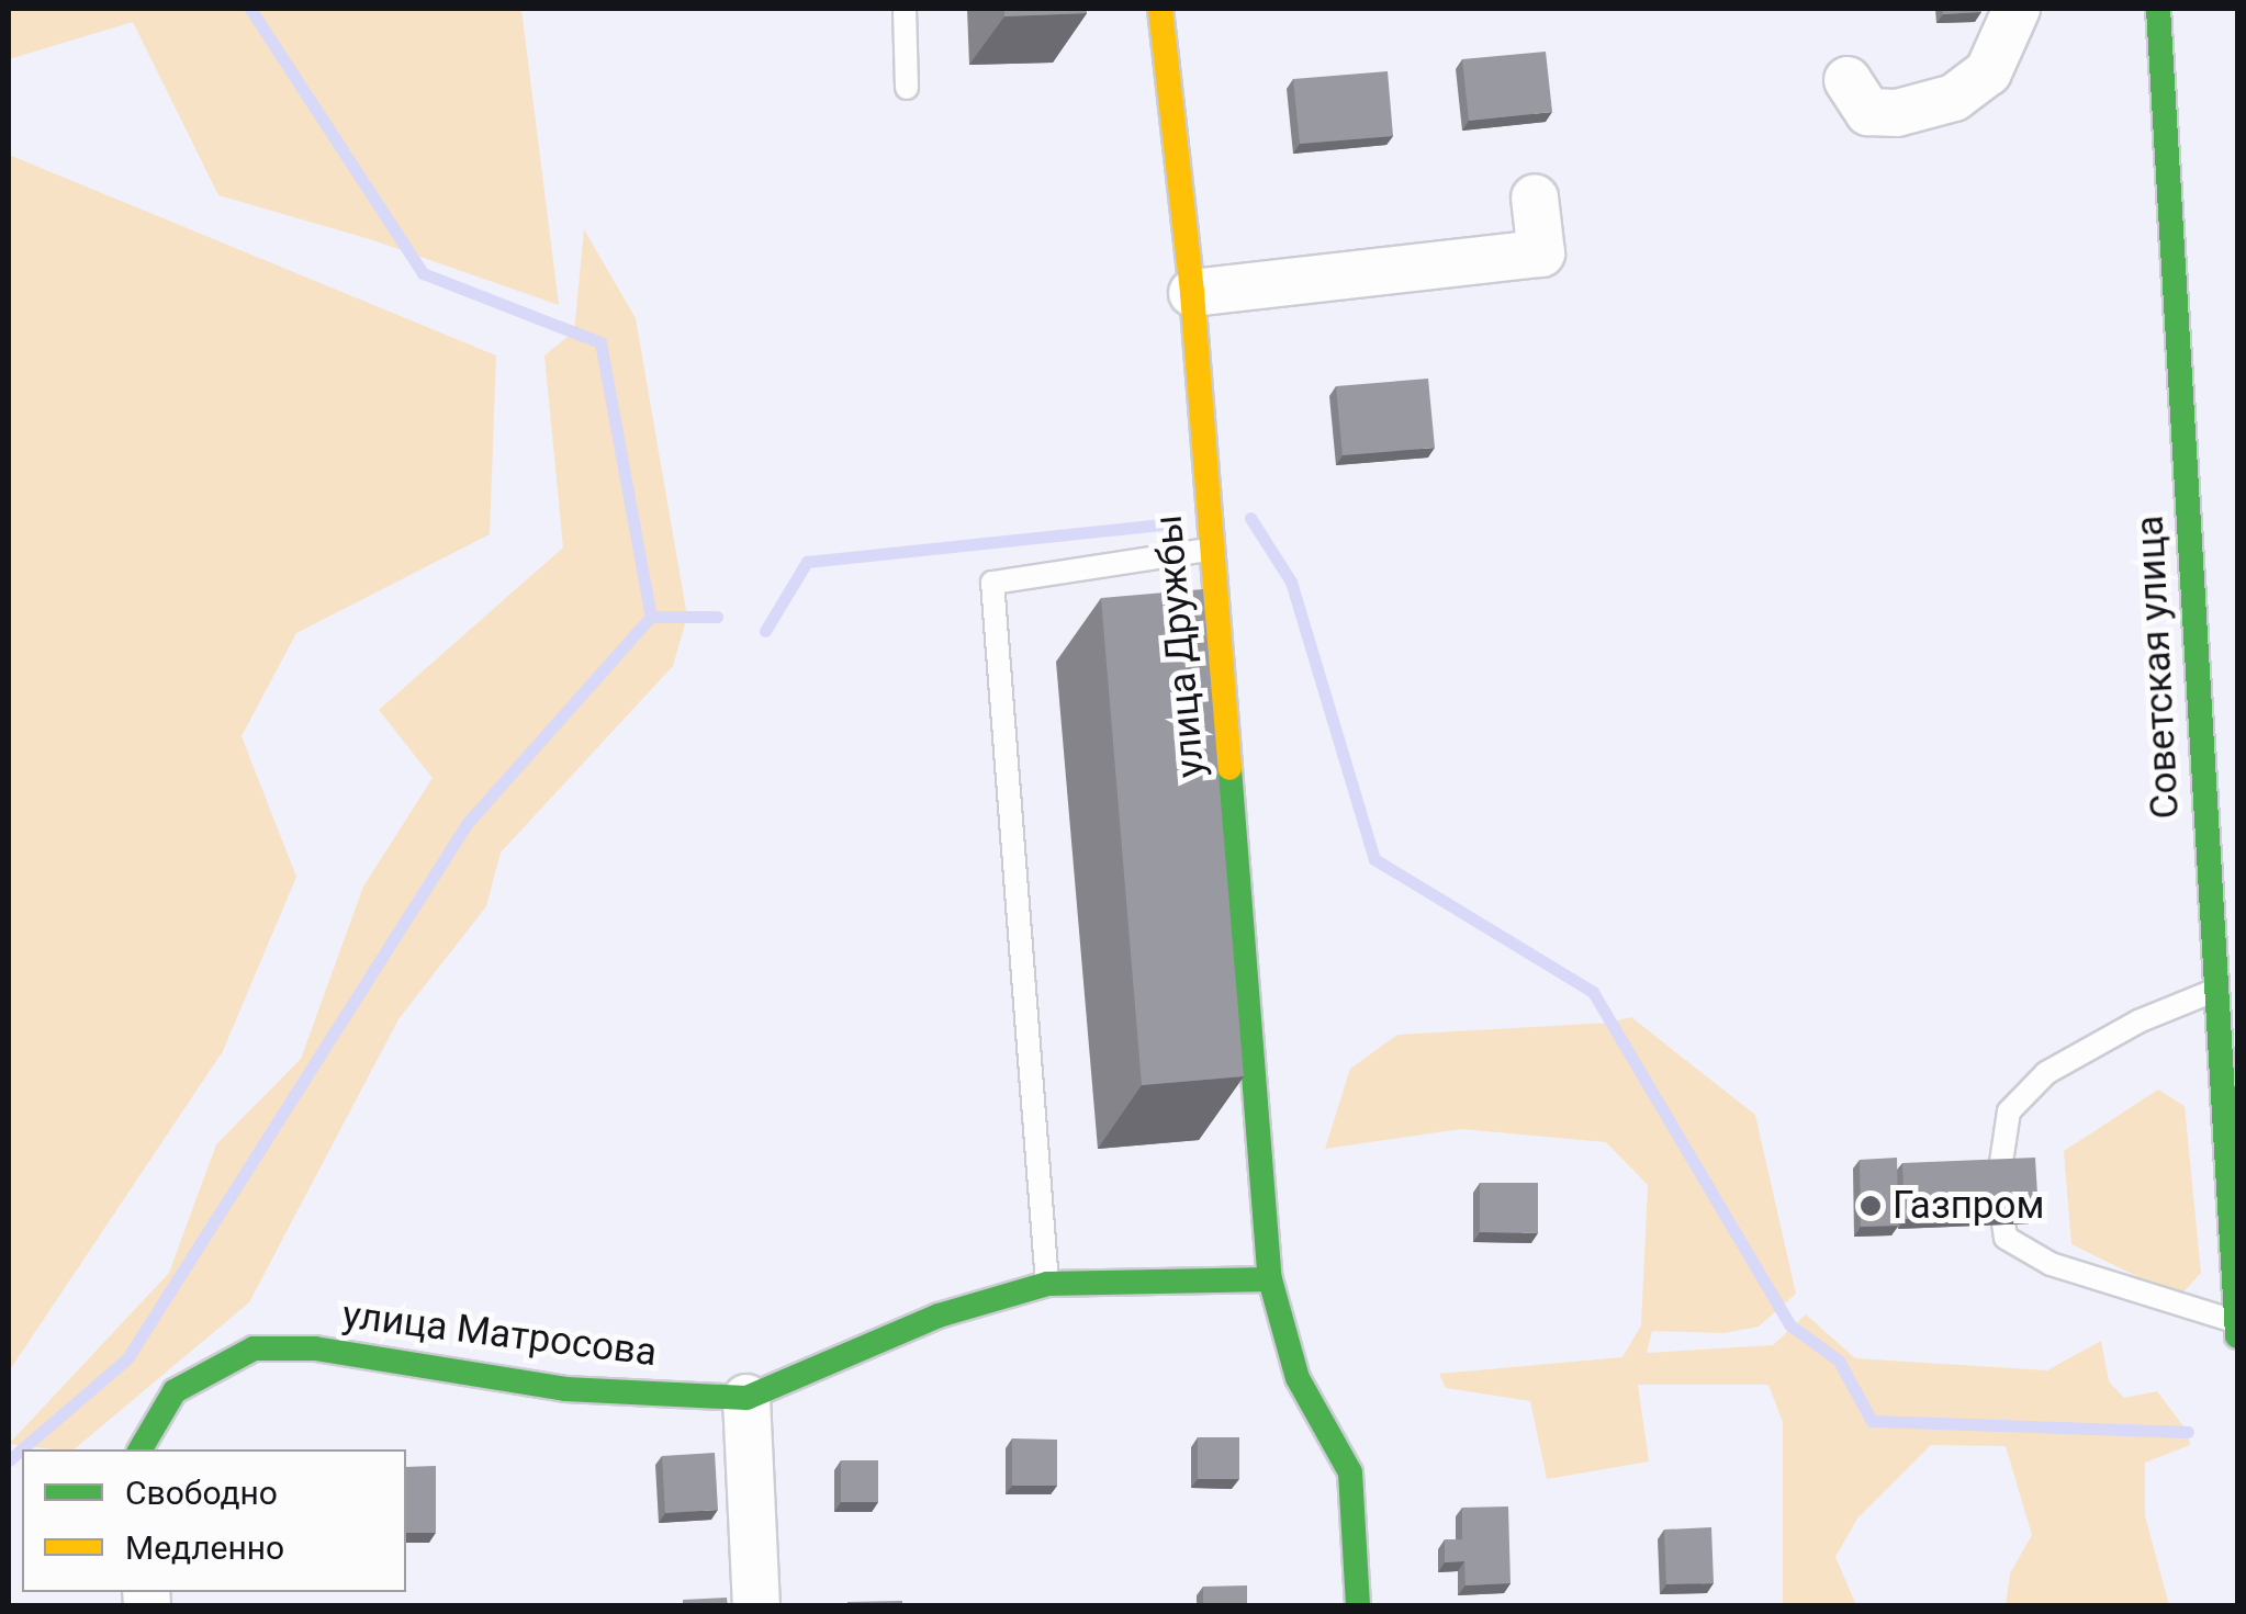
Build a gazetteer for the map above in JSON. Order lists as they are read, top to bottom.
{
  "streets": {
    "main road": ["улица Дружбы", "Советская улица", "улица Матросова"]
  },
  "crossings": [
    ["улица Дружбы", "улица Матросова"]
  ],
  "places": ["Газпром"],
  "legend": ["Свободно", "Медленно"]
}
